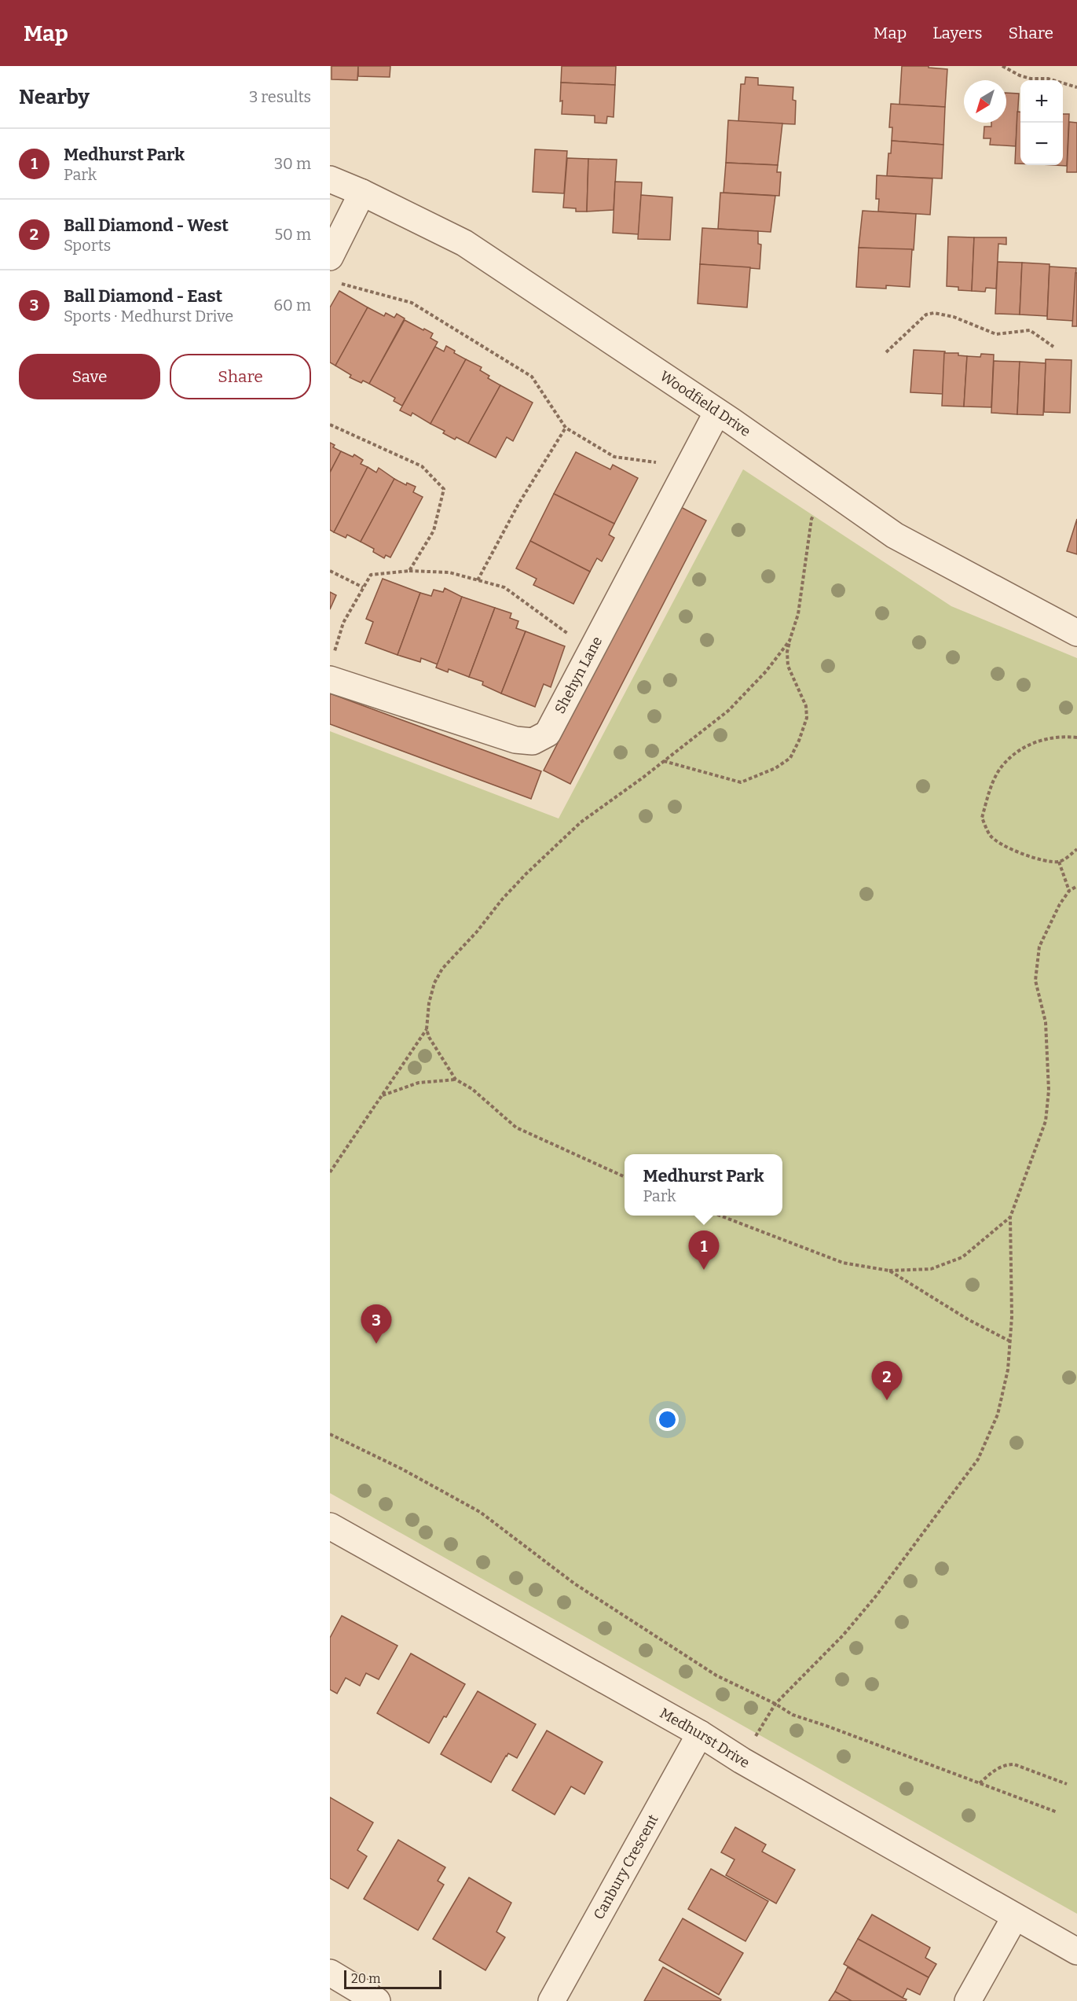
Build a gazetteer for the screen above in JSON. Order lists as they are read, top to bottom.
{
  "streets": {
    "street": [
      "Woodfield Drive",
      "Shehyn Lane",
      "Medhurst Drive",
      "Canbury Crescent"
    ]
  },
  "crossings": [
    ["Woodfield Drive", "Shehyn Lane"],
    ["Medhurst Drive", "Canbury Crescent"]
  ],
  "scale_bar": "20 m",
  "north": "bottom left",
  "page": {
    "header": "Map",
    "nav": ["Map", "Layers", "Share"],
    "heading": ["Nearby", "3 results"],
    "map_buttons": ["+", "−"],
    "list": [
      {
        "mark": "1",
        "name": "Medhurst Park",
        "note": "Park",
        "value": "30 m"
      },
      {
        "mark": "2",
        "name": "Ball Diamond - West",
        "note": "Sports",
        "value": "50 m"
      },
      {
        "mark": "3",
        "name": "Ball Diamond - East",
        "note": "Sports · Medhurst Drive",
        "value": "60 m"
      }
    ],
    "buttons": ["Save", "Share"],
    "popup": ["Medhurst Park", "Park"],
    "pins": ["1", "3", "2"],
    "scale": "20 m"
  }
}
